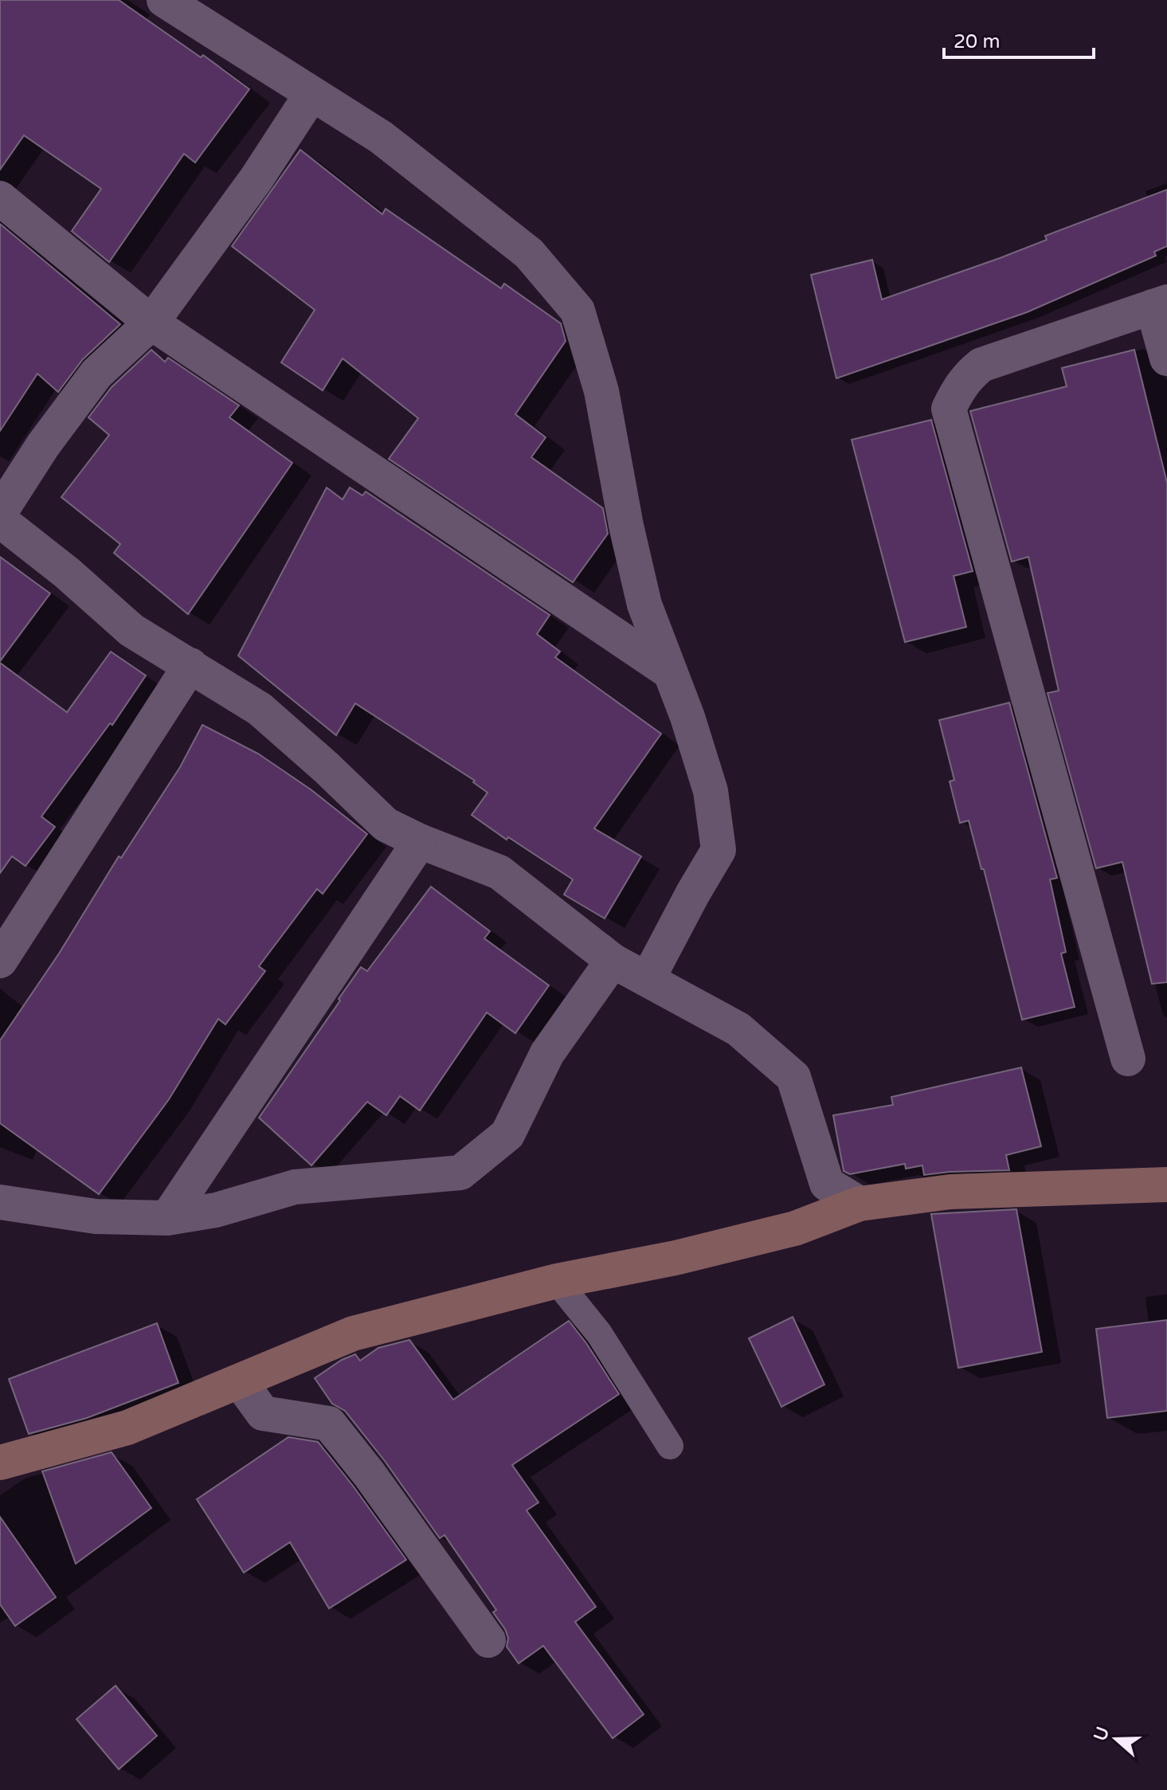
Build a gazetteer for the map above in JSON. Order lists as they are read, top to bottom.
{
  "scale_bar": "20 m",
  "north": "left"
}
